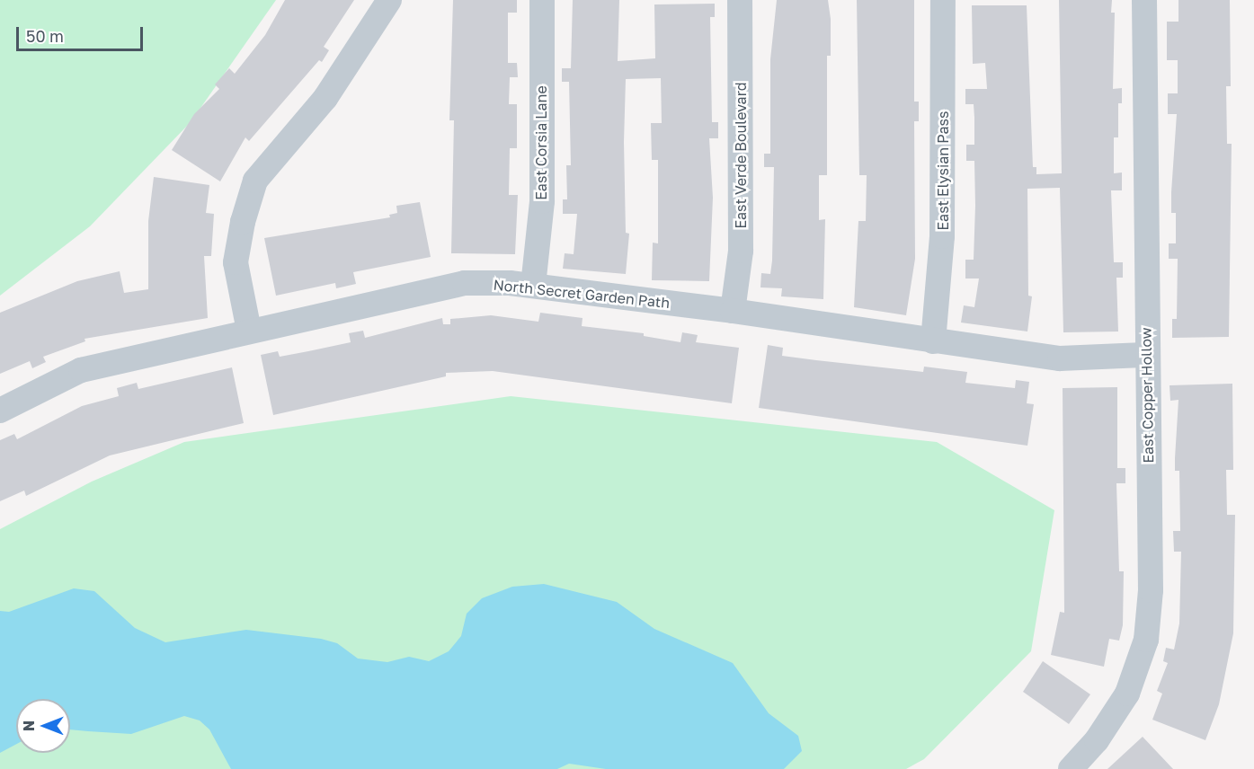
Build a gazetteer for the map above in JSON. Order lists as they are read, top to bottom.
{
  "streets": {
    "street": [
      "East Corsia Lane",
      "East Verde Boulevard",
      "East Elysian Pass",
      "North Secret Garden Path",
      "East Copper Hollow"
    ]
  },
  "crossings": [
    ["East Corsia Lane", "North Secret Garden Path"],
    ["East Verde Boulevard", "North Secret Garden Path"],
    ["East Elysian Pass", "North Secret Garden Path"],
    ["North Secret Garden Path", "East Copper Hollow"]
  ],
  "scale_bar": "50 m",
  "north": "left"
}
